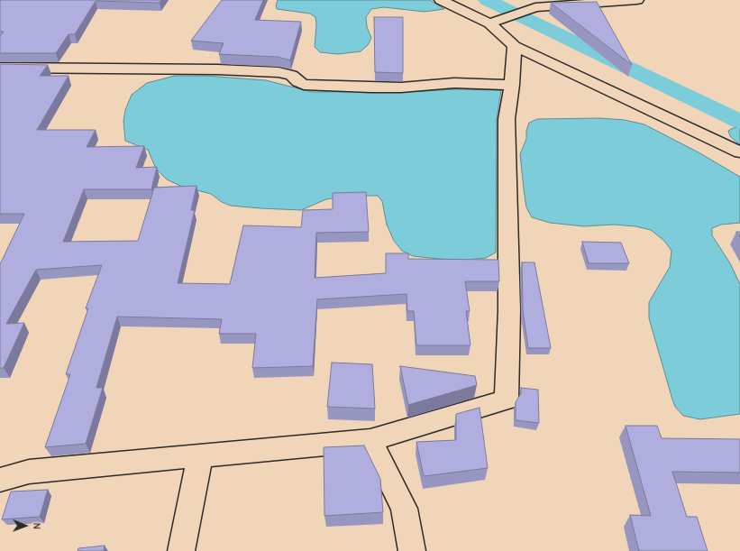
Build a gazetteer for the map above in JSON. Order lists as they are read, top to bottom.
{
  "north": "right"
}
